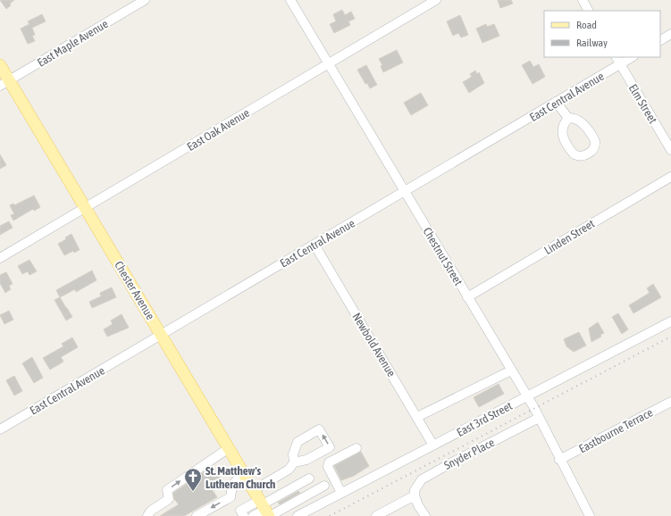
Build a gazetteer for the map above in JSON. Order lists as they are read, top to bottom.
{
  "streets": {
    "main road": ["Chester Avenue"],
    "street": [
      "East Maple Avenue",
      "East Central Avenue",
      "Elm Street",
      "East Oak Avenue",
      "Linden Street",
      "Chestnut Street",
      "Newbold Avenue",
      "East 3rd Street",
      "Eastbourne Terrace",
      "Snyder Place"
    ]
  },
  "crossings": [
    ["East Maple Avenue", "Chester Avenue"],
    ["East Central Avenue", "Elm Street"],
    ["East Central Avenue", "Chestnut Street"],
    ["East Central Avenue", "Chester Avenue"],
    ["East Central Avenue", "Newbold Avenue"],
    ["East Oak Avenue", "Chestnut Street"],
    ["East Oak Avenue", "Chester Avenue"],
    ["Linden Street", "Chestnut Street"],
    ["Chestnut Street", "East 3rd Street"],
    ["Chestnut Street", "Eastbourne Terrace"],
    ["Chestnut Street", "Snyder Place"],
    ["Newbold Avenue", "East 3rd Street"]
  ],
  "places": {
    "church": ["St. Matthew's Lutheran Church"]
  },
  "legend": ["Road", "Railway"]
}
